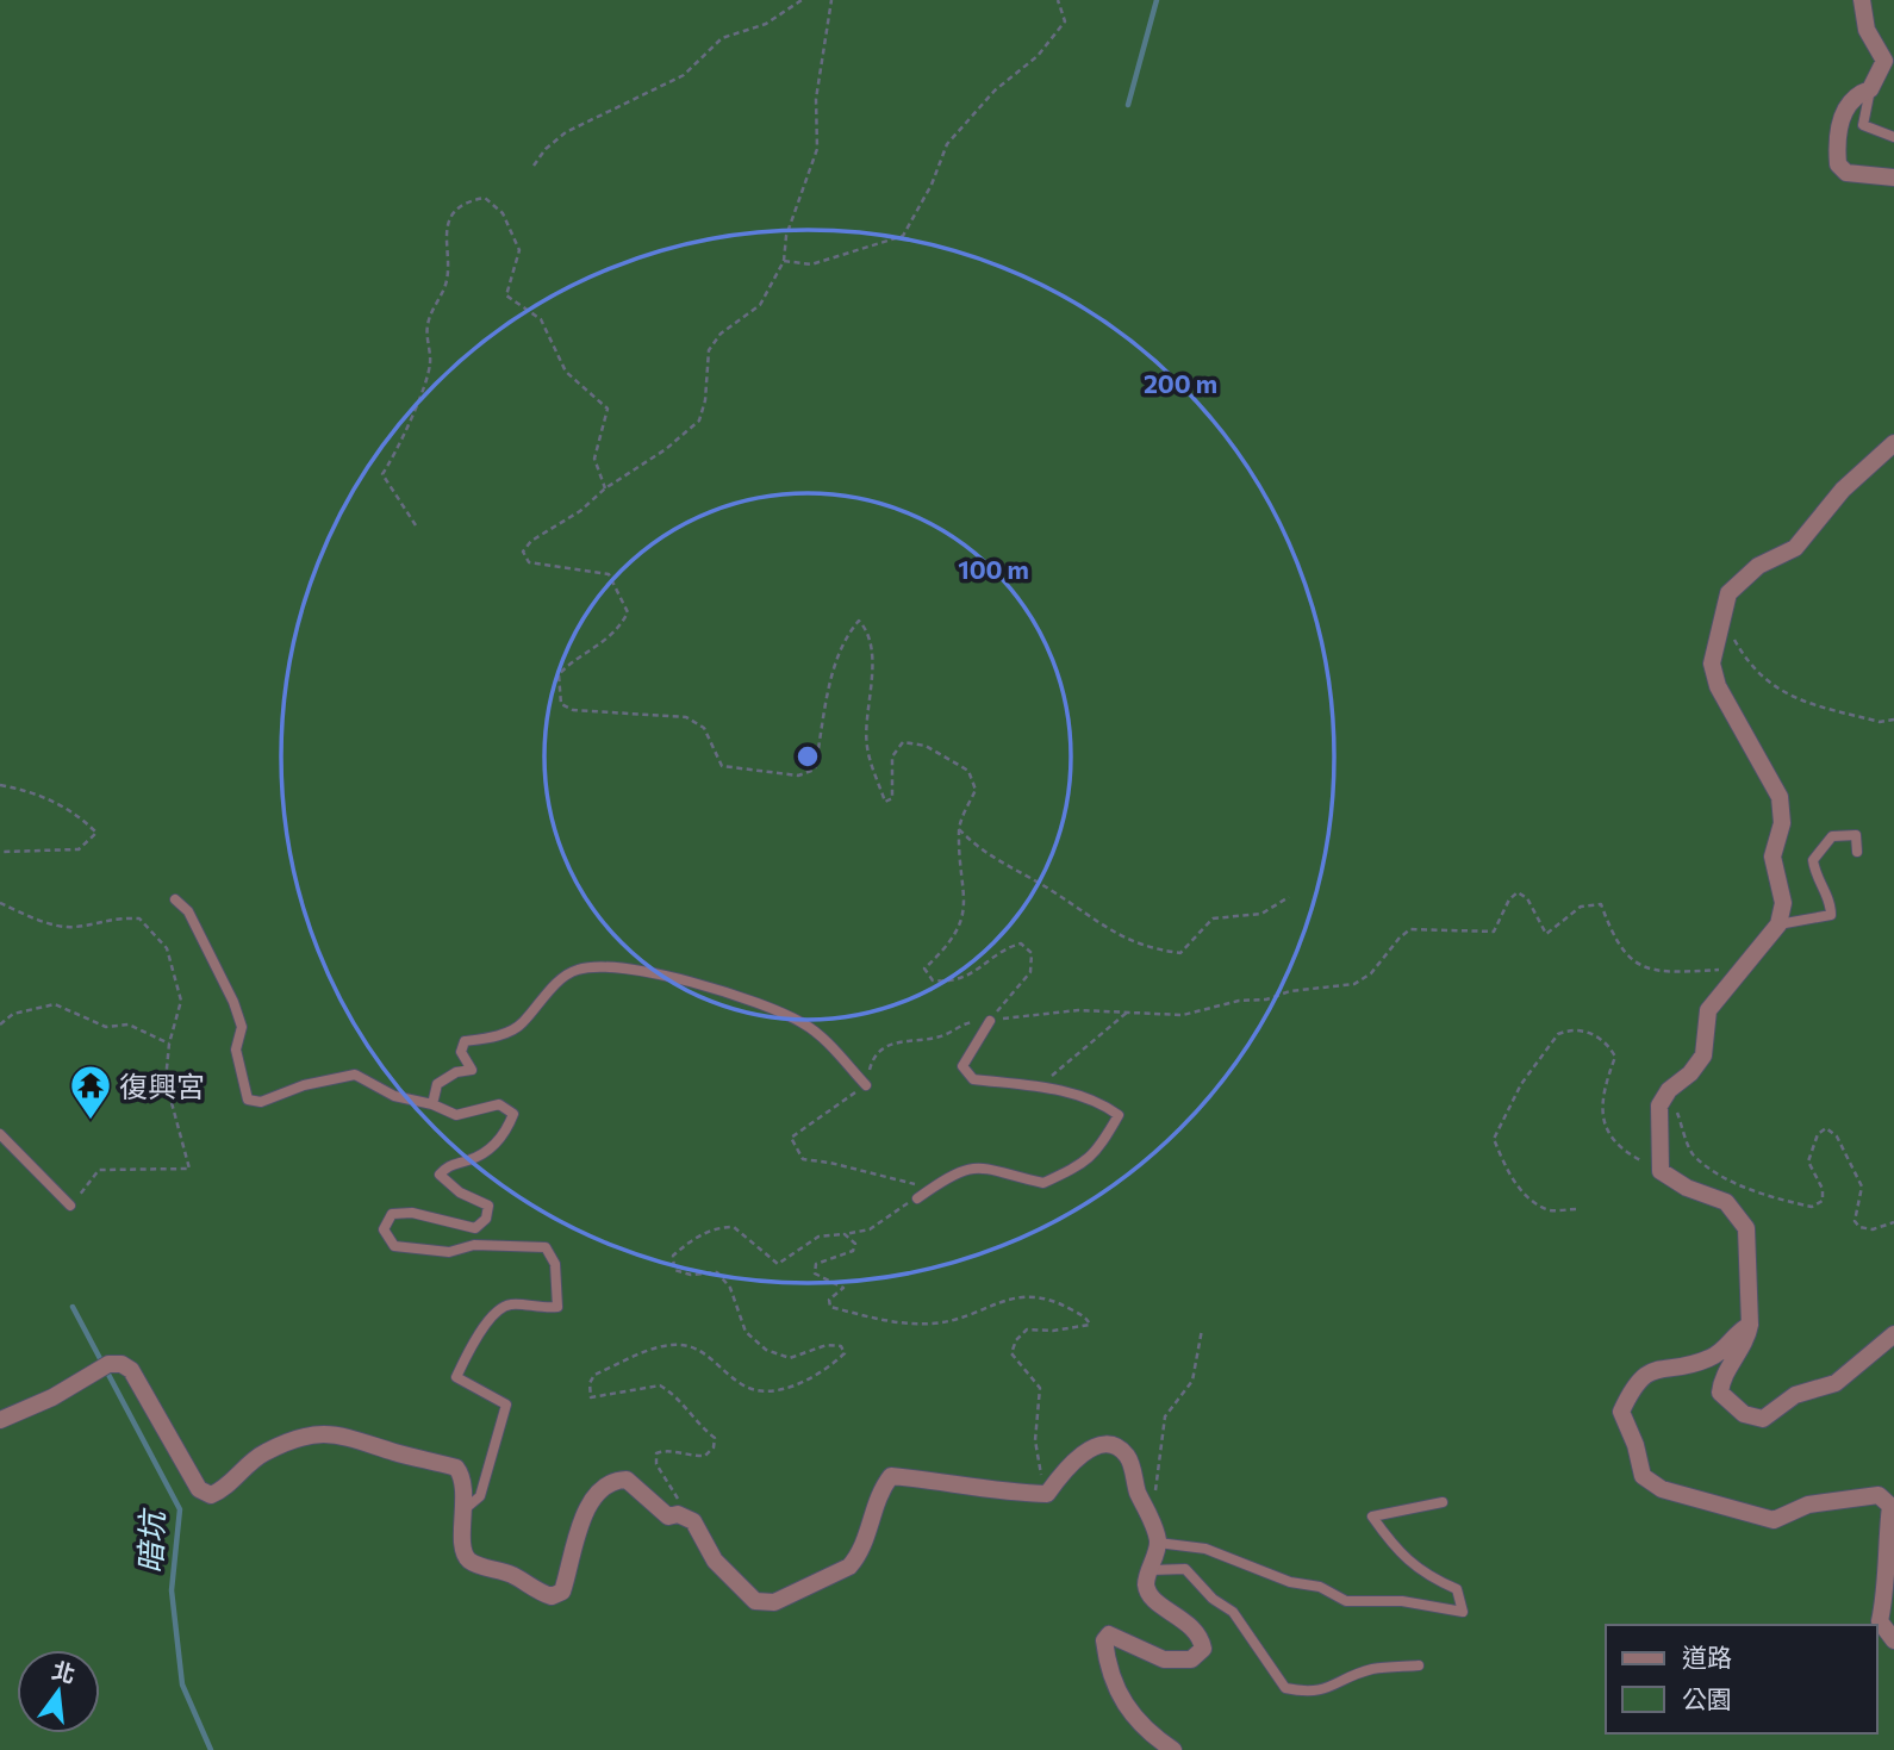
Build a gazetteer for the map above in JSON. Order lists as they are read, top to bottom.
{
  "water": ["暗坑"],
  "places": {
    "temple": ["復興宮"]
  },
  "legend": ["道路", "公園"],
  "north": "top",
  "rings": ["200 m", "100 m"]
}
